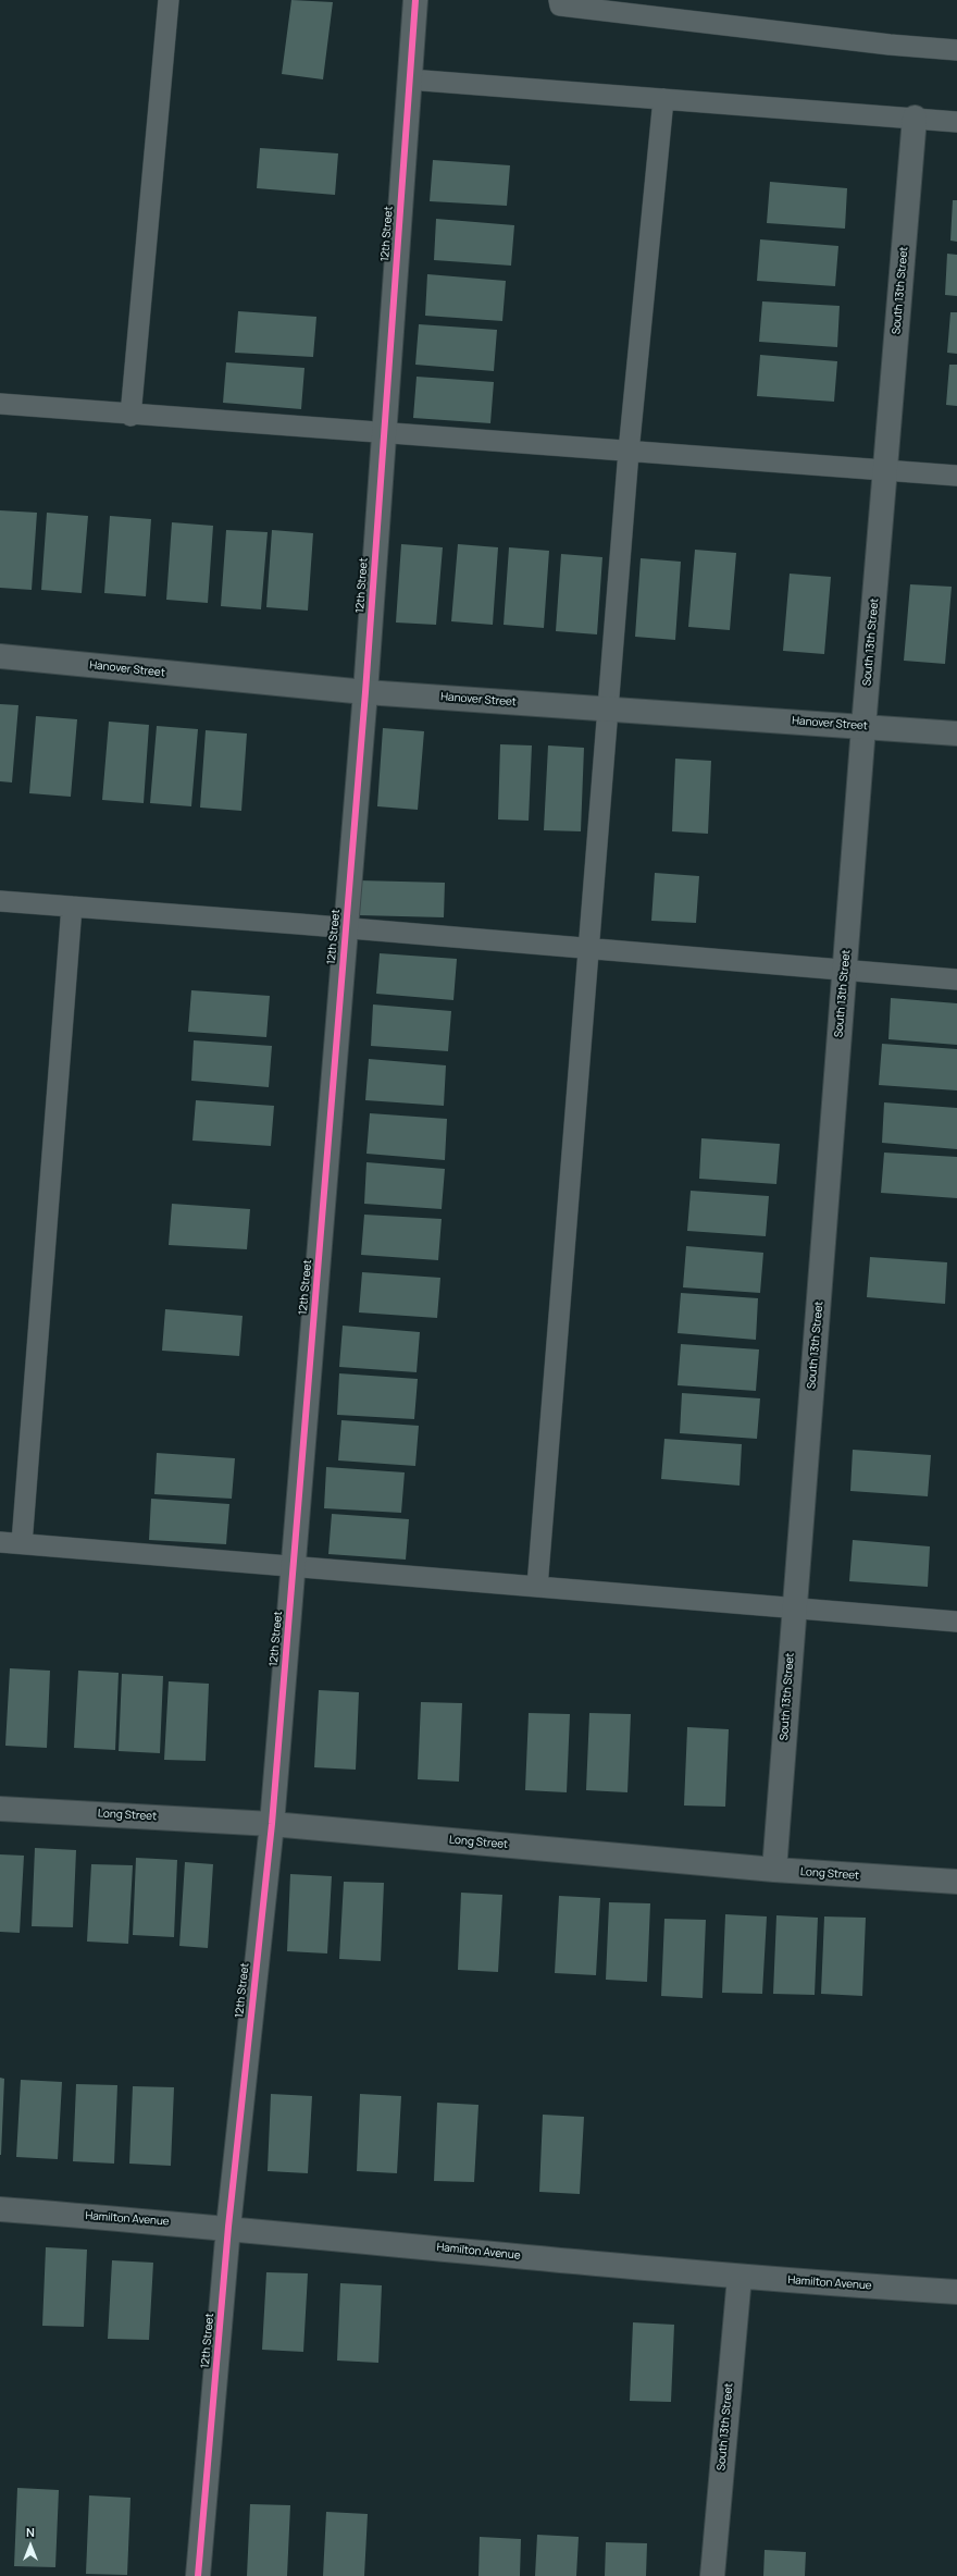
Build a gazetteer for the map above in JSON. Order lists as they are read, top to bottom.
{
  "streets": {
    "street": [
      "12th Street",
      "South 13th Street",
      "Hanover Street",
      "Long Street",
      "Hamilton Avenue"
    ]
  },
  "crossings": [
    ["12th Street", "Hanover Street"],
    ["12th Street", "Long Street"],
    ["12th Street", "Hamilton Avenue"],
    ["South 13th Street", "Hanover Street"],
    ["South 13th Street", "Long Street"],
    ["South 13th Street", "Hamilton Avenue"]
  ],
  "north": "top"
}
